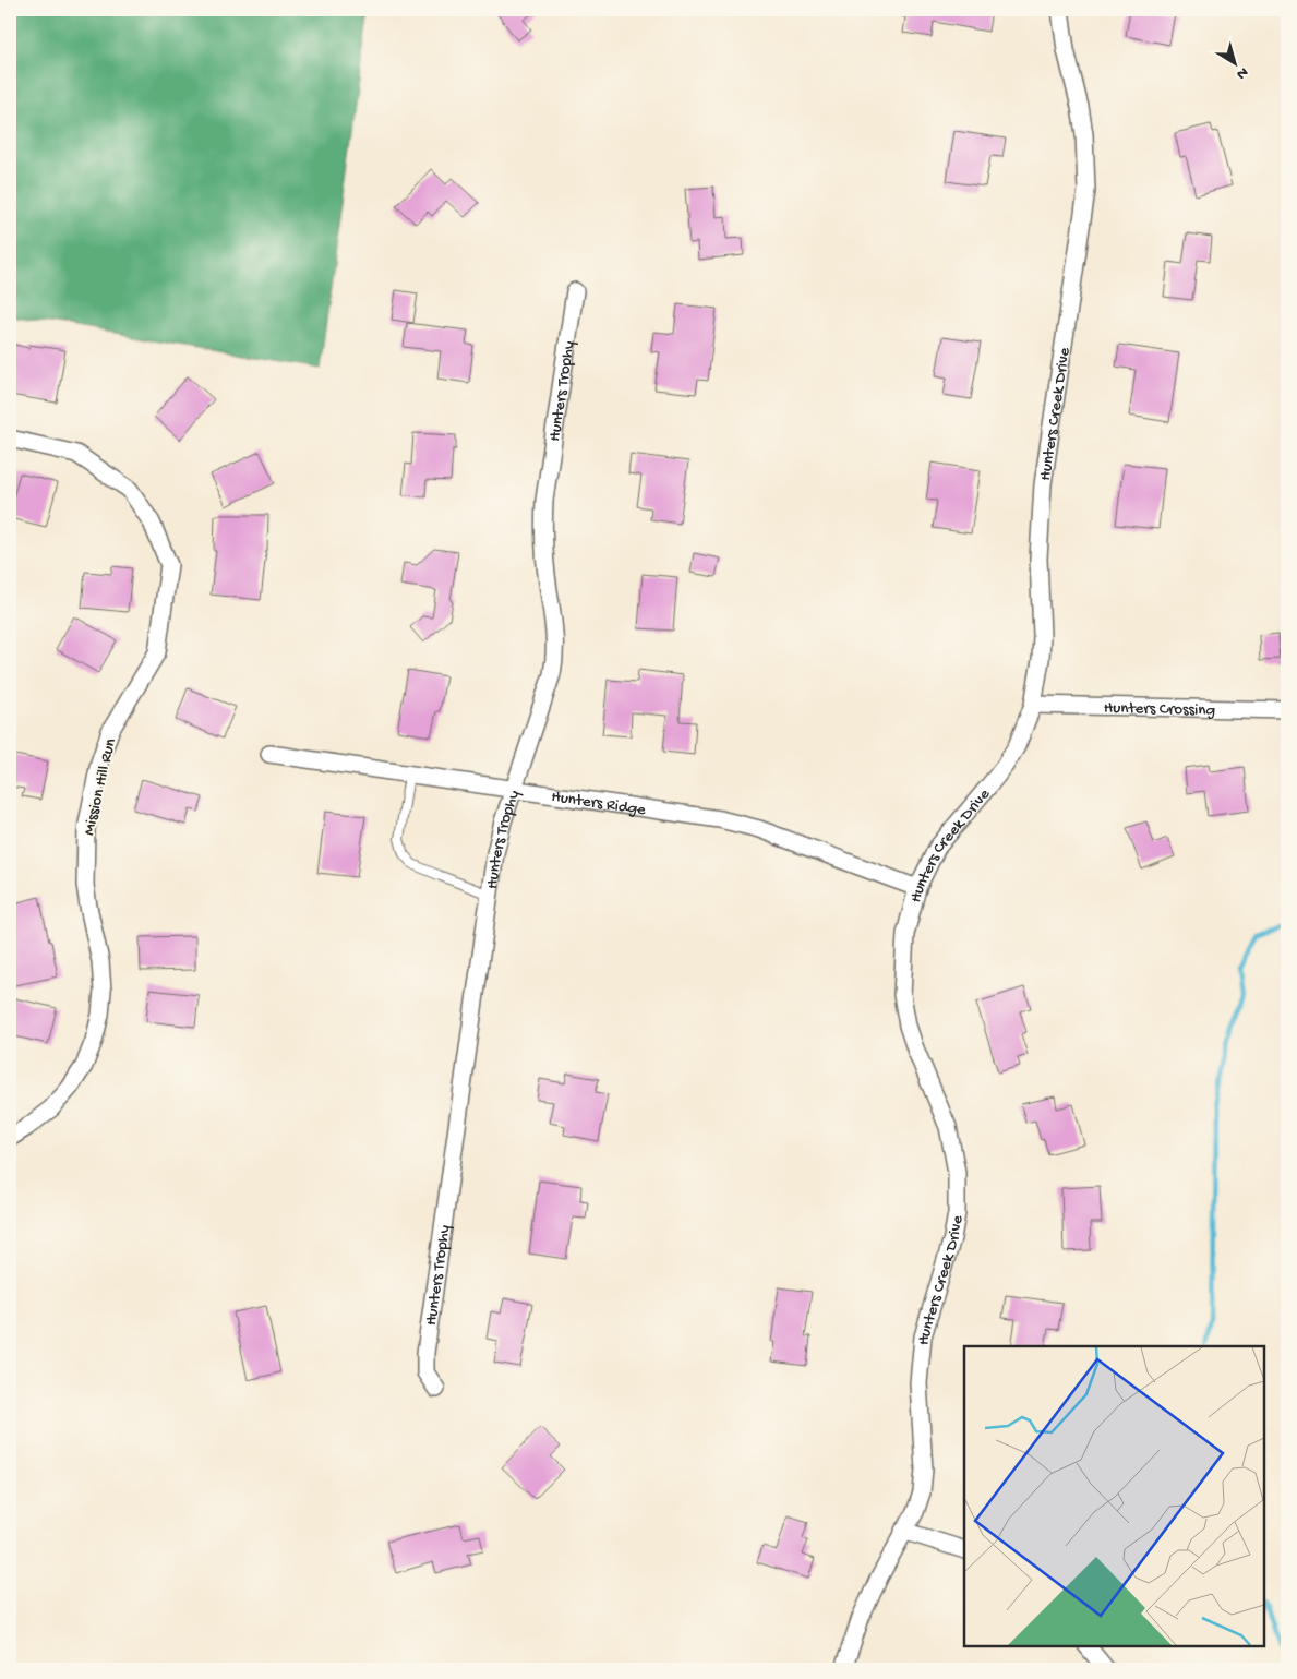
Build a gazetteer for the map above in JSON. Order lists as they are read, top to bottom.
{
  "streets": {
    "street": [
      "Hunters Trophy",
      "Hunters Creek Drive",
      "Hunters Crossing",
      "Mission Hill Run",
      "Hunters Ridge"
    ]
  },
  "crossings": [
    ["Hunters Trophy", "Hunters Ridge"],
    ["Hunters Creek Drive", "Hunters Crossing"],
    ["Hunters Creek Drive", "Hunters Ridge"]
  ],
  "north": "bottom right"
}
